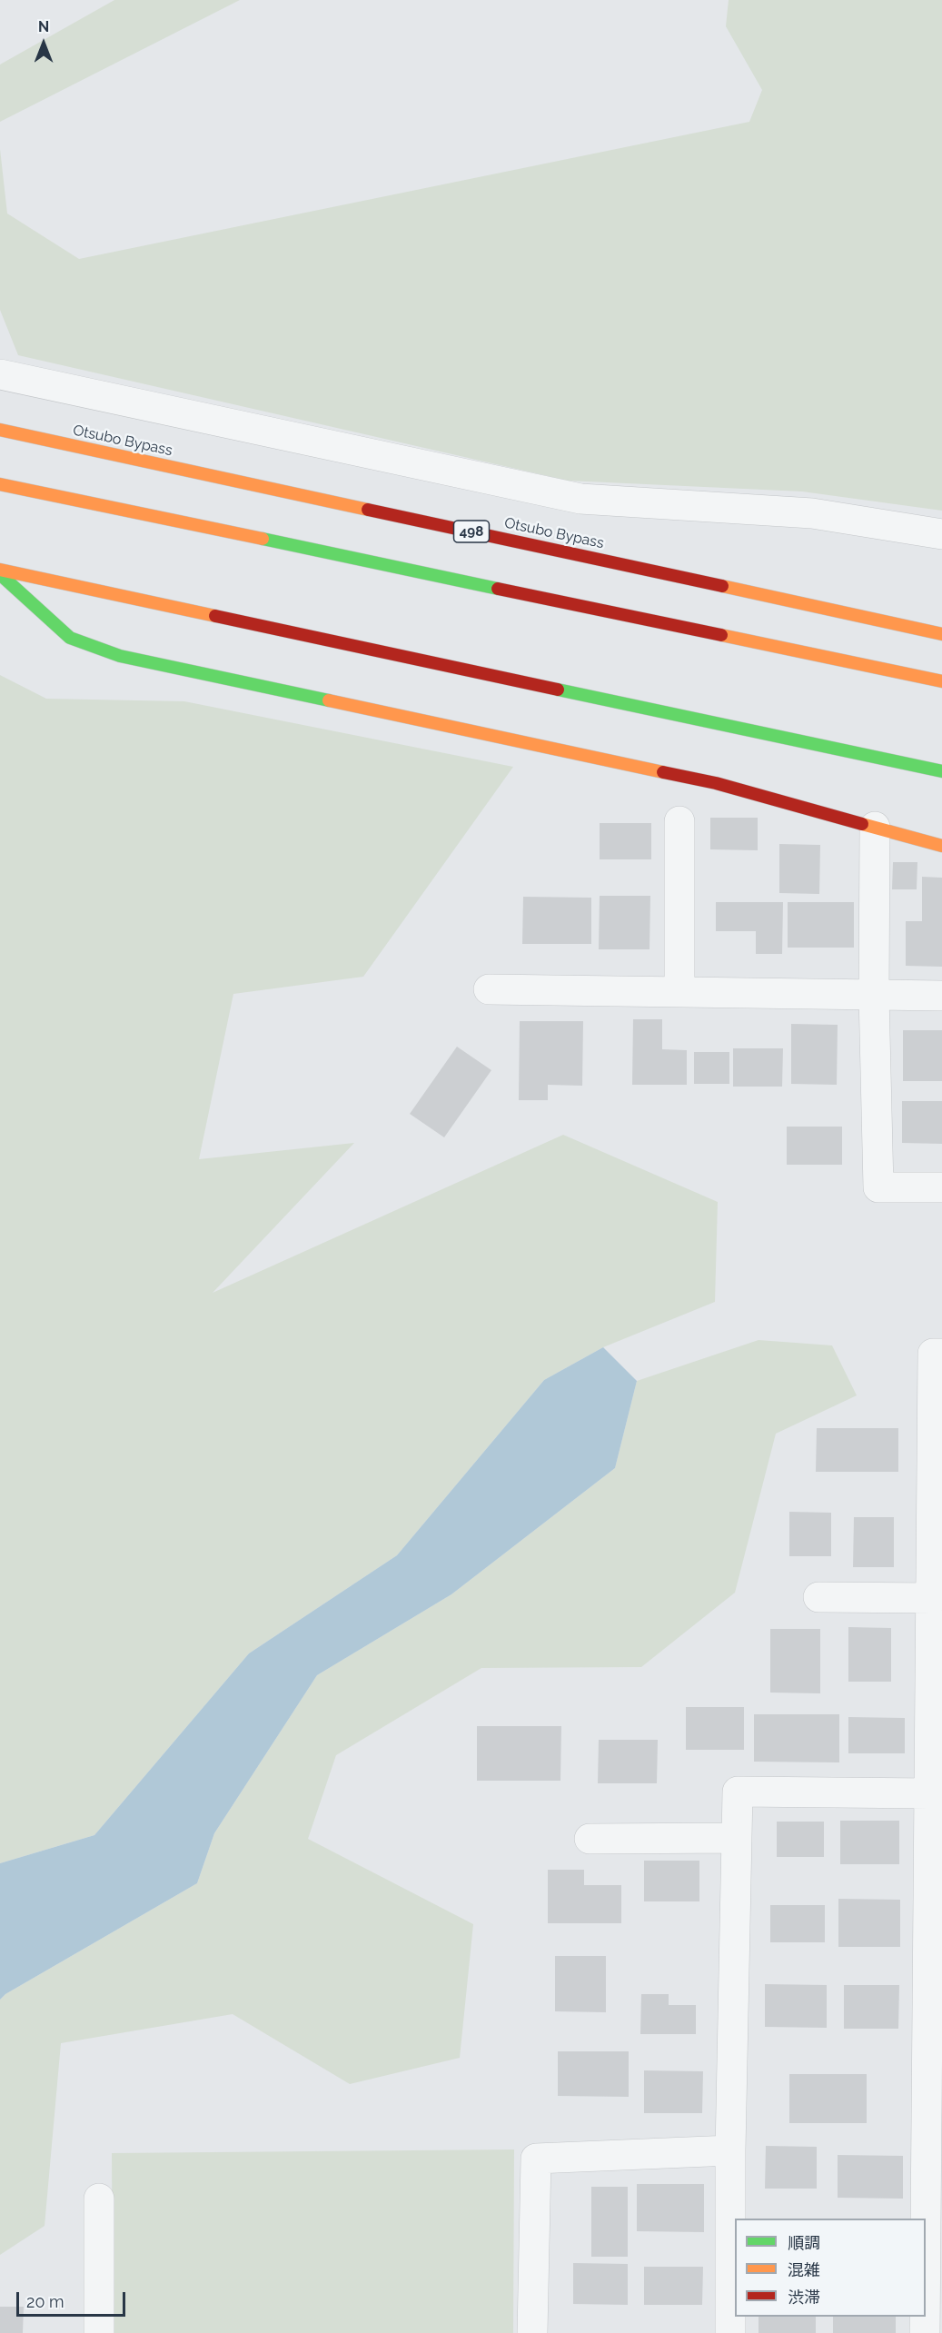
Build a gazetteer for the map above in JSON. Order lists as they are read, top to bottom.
{
  "streets": {
    "main road": ["Otsubo Bypass", "498"]
  },
  "legend": ["順調", "混雑", "渋滞"],
  "scale_bar": "20 m",
  "north": "top"
}
